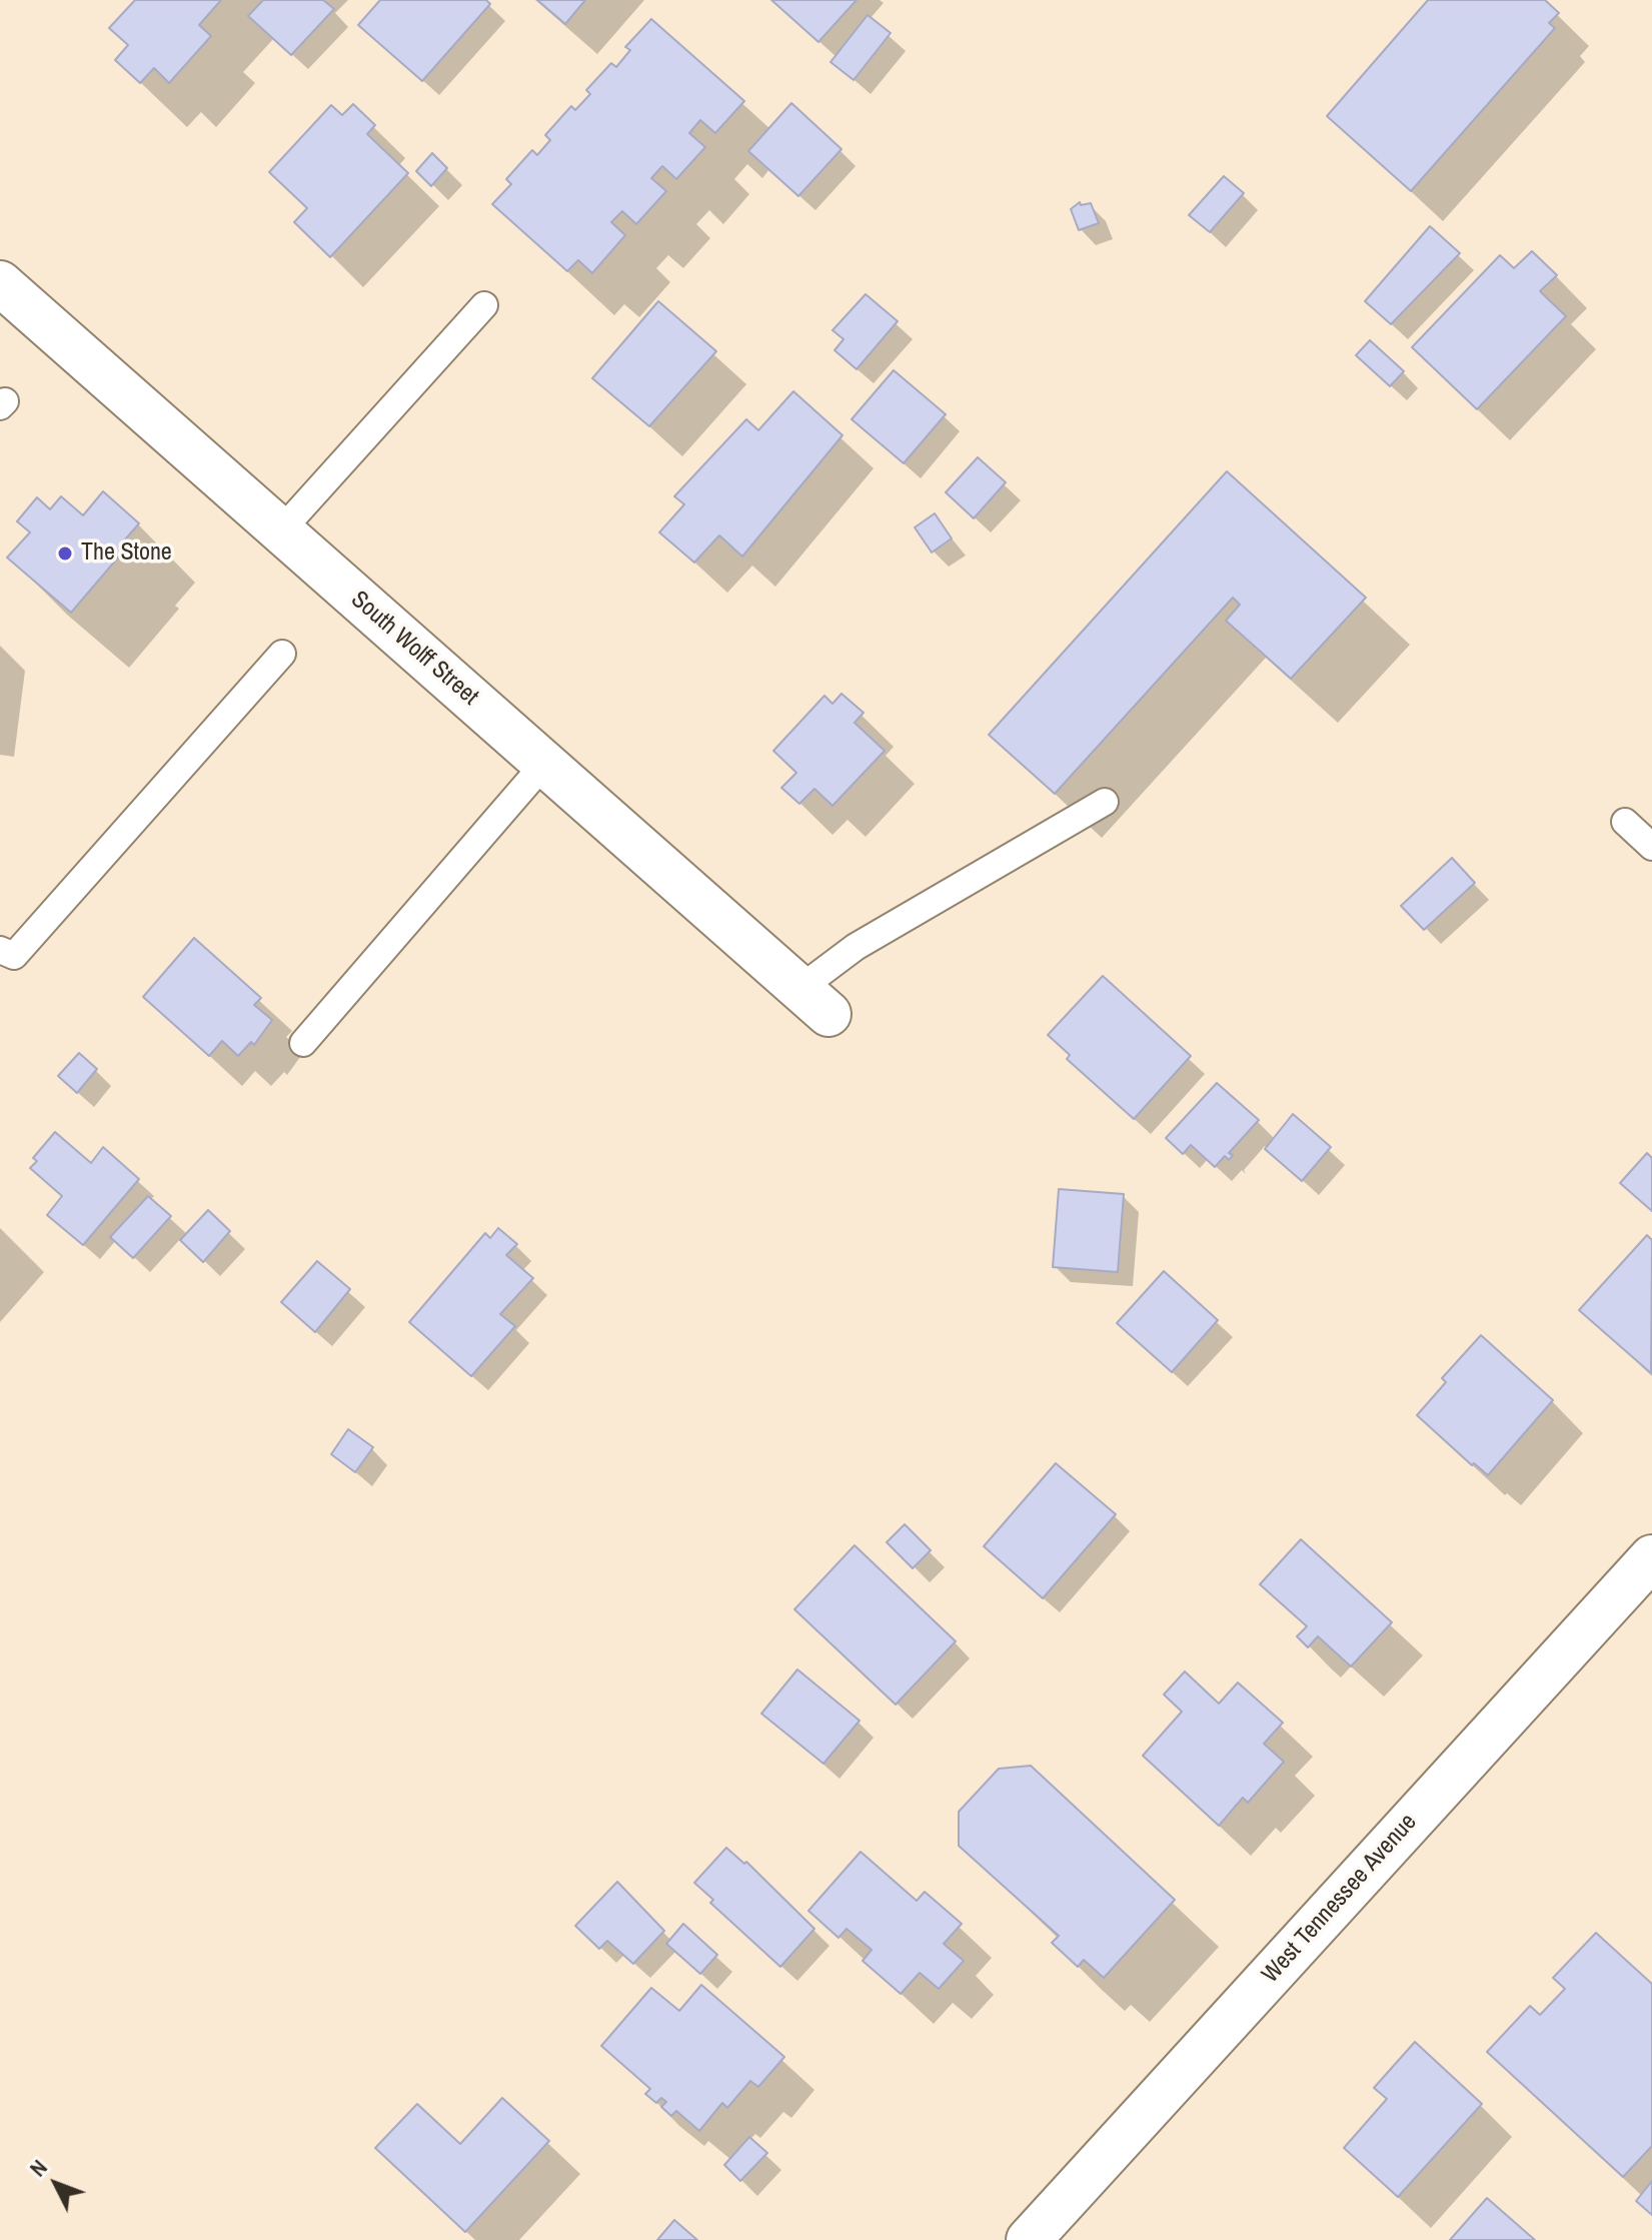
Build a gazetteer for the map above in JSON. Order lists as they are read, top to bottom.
{
  "streets": {
    "street": ["South Wolff Street", "West Tennessee Avenue"]
  },
  "places": ["The Stone"],
  "north": "top left"
}
